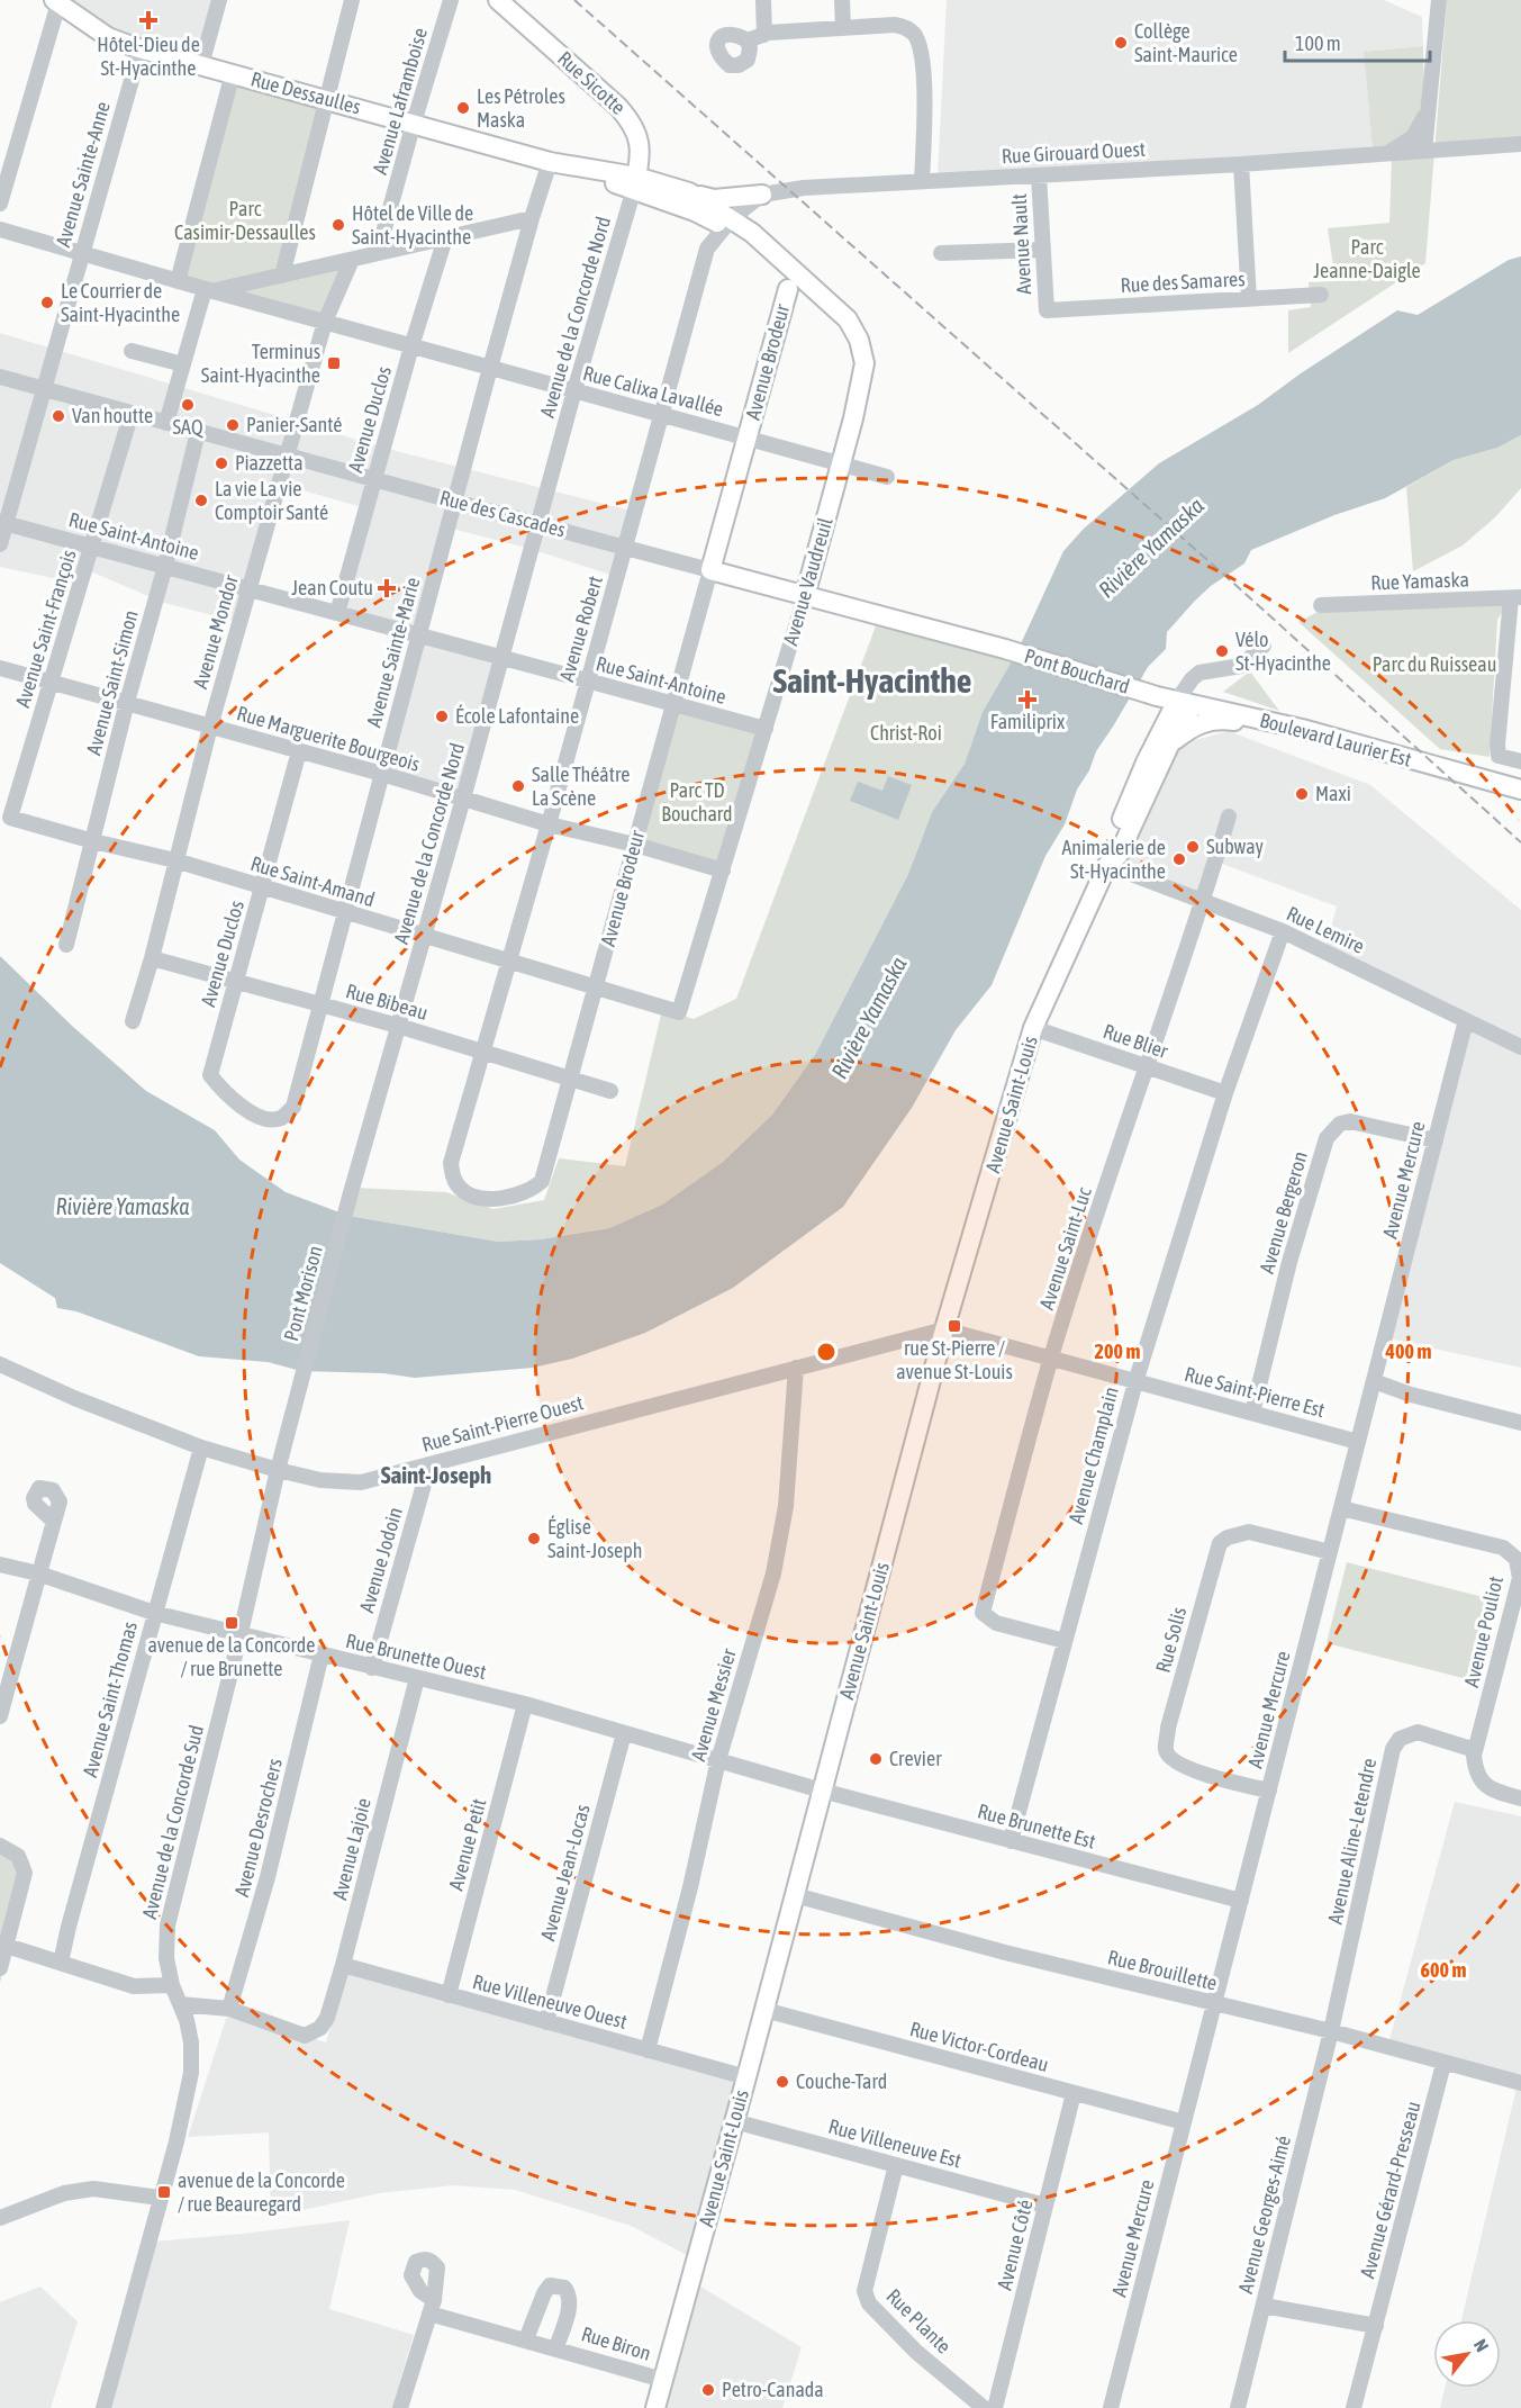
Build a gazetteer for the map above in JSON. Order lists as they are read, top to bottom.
{
  "streets": {
    "main road": [
      "Rue Sicotte",
      "Rue Dessaulles",
      "Avenue Brodeur",
      "Rue des Cascades",
      "Avenue Vaudreuil",
      "Pont Bouchard",
      "Boulevard Laurier Est",
      "Avenue Saint-Louis"
    ],
    "street": [
      "Avenue Laframboise",
      "Rue Girouard Ouest",
      "Avenue Sainte-Anne",
      "Avenue Nault",
      "Rue des Samares",
      "Avenue de la Concorde Nord",
      "Rue Calixa Lavallée",
      "Avenue Duclos",
      "Rue Saint-Antoine",
      "Rue Yamaska",
      "Avenue Saint-François",
      "Avenue Robert",
      "Avenue Mondor",
      "Avenue Sainte-Marie",
      "Avenue Saint-Simon",
      "Rue Marguerite Bourgeois",
      "Rue Saint-Amand",
      "Rue Lemire",
      "Rue Bibeau",
      "Rue Blier",
      "Avenue Mercure",
      "Avenue Bergeron",
      "Avenue Saint-Luc",
      "Pont Morison",
      "Rue Saint-Pierre Est",
      "Rue Saint-Pierre Ouest",
      "Avenue Champlain",
      "Avenue Jodoin",
      "Avenue Pouliot",
      "Rue Solis",
      "Rue Brunette Ouest",
      "Avenue Saint-Thomas",
      "Avenue Messier",
      "Avenue de la Concorde Sud",
      "Rue Brunette Est",
      "Avenue Desrochers",
      "Avenue Aline-Letendre",
      "Avenue Petit",
      "Avenue Lajoie",
      "Avenue Jean-Locas",
      "Rue Brouillette",
      "Rue Villeneuve Ouest",
      "Rue Victor-Cordeau",
      "Rue Villeneuve Est",
      "Avenue Gérard-Presseau",
      "Avenue Georges-Aimé",
      "Avenue Côté",
      "Rue Plante",
      "Rue Biron"
    ]
  },
  "crossings": [
    ["Rue Sicotte", "Rue Dessaulles"],
    ["Rue Sicotte", "Avenue de la Concorde Nord"],
    ["Rue Dessaulles", "Avenue Laframboise"],
    ["Rue Dessaulles", "Avenue Sainte-Anne"],
    ["Rue Dessaulles", "Avenue de la Concorde Nord"],
    ["Rue Dessaulles", "Avenue Brodeur"],
    ["Rue Dessaulles", "Avenue Vaudreuil"],
    ["Rue Dessaulles", "Avenue Robert"],
    ["Rue Dessaulles", "Avenue Sainte-Marie"],
    ["Rue Girouard Ouest", "Avenue Nault"],
    ["Rue Girouard Ouest", "Avenue Robert"],
    ["Avenue Sainte-Anne", "Rue des Cascades"],
    ["Avenue Sainte-Anne", "Rue Saint-Antoine"],
    ["Avenue Nault", "Rue des Samares"],
    ["Avenue de la Concorde Nord", "Rue Calixa Lavallée"],
    ["Avenue de la Concorde Nord", "Rue des Cascades"],
    ["Avenue de la Concorde Nord", "Rue Saint-Antoine"],
    ["Avenue de la Concorde Nord", "Rue Marguerite Bourgeois"],
    ["Avenue de la Concorde Nord", "Rue Saint-Amand"],
    ["Avenue de la Concorde Nord", "Rue Bibeau"],
    ["Avenue de la Concorde Nord", "Pont Morison"],
    ["Avenue Brodeur", "Rue Calixa Lavallée"],
    ["Avenue Brodeur", "Rue des Cascades"],
    ["Avenue Brodeur", "Rue Saint-Antoine"],
    ["Avenue Brodeur", "Avenue Robert"],
    ["Avenue Brodeur", "Rue Marguerite Bourgeois"],
    ["Avenue Brodeur", "Rue Saint-Amand"],
    ["Avenue Brodeur", "Rue Bibeau"],
    ["Rue Calixa Lavallée", "Avenue Duclos"],
    ["Rue Calixa Lavallée", "Avenue Vaudreuil"],
    ["Rue Calixa Lavallée", "Avenue Robert"],
    ["Rue Calixa Lavallée", "Avenue Mondor"],
    ["Rue Calixa Lavallée", "Avenue Sainte-Marie"],
    ["Avenue Duclos", "Rue des Cascades"],
    ["Avenue Duclos", "Rue Saint-Antoine"],
    ["Avenue Duclos", "Avenue Sainte-Marie"],
    ["Avenue Duclos", "Rue Marguerite Bourgeois"],
    ["Avenue Duclos", "Rue Saint-Amand"],
    ["Avenue Duclos", "Rue Bibeau"],
    ["Rue des Cascades", "Avenue Vaudreuil"],
    ["Rue des Cascades", "Avenue Saint-François"],
    ["Rue des Cascades", "Avenue Robert"],
    ["Rue des Cascades", "Avenue Mondor"],
    ["Rue des Cascades", "Avenue Sainte-Marie"],
    ["Rue des Cascades", "Pont Bouchard"],
    ["Rue des Cascades", "Avenue Saint-Simon"],
    ["Rue Saint-Antoine", "Avenue Vaudreuil"],
    ["Rue Saint-Antoine", "Avenue Saint-François"],
    ["Rue Saint-Antoine", "Avenue Robert"],
    ["Rue Saint-Antoine", "Avenue Mondor"],
    ["Rue Saint-Antoine", "Avenue Sainte-Marie"],
    ["Rue Saint-Antoine", "Avenue Saint-Simon"],
    ["Avenue Vaudreuil", "Rue Marguerite Bourgeois"],
    ["Avenue Vaudreuil", "Rue Saint-Amand"],
    ["Avenue Saint-François", "Rue Marguerite Bourgeois"],
    ["Avenue Saint-François", "Rue Saint-Amand"],
    ["Avenue Robert", "Rue Marguerite Bourgeois"],
    ["Avenue Robert", "Rue Saint-Amand"],
    ["Avenue Robert", "Rue Bibeau"],
    ["Avenue Mondor", "Rue Marguerite Bourgeois"],
    ["Avenue Mondor", "Rue Saint-Amand"],
    ["Avenue Mondor", "Rue Bibeau"],
    ["Avenue Sainte-Marie", "Rue Marguerite Bourgeois"],
    ["Avenue Sainte-Marie", "Rue Saint-Amand"],
    ["Avenue Sainte-Marie", "Rue Bibeau"],
    ["Pont Bouchard", "Boulevard Laurier Est"],
    ["Avenue Saint-Simon", "Rue Marguerite Bourgeois"],
    ["Avenue Saint-Simon", "Rue Saint-Amand"],
    ["Boulevard Laurier Est", "Avenue Saint-Louis"],
    ["Rue Lemire", "Avenue Saint-Louis"],
    ["Rue Lemire", "Avenue Mercure"],
    ["Rue Lemire", "Avenue Saint-Luc"],
    ["Rue Lemire", "Avenue Champlain"],
    ["Rue Blier", "Avenue Saint-Louis"],
    ["Rue Blier", "Avenue Saint-Luc"],
    ["Rue Blier", "Avenue Champlain"],
    ["Avenue Saint-Louis", "Rue Saint-Pierre Est"],
    ["Avenue Saint-Louis", "Rue Saint-Pierre Ouest"],
    ["Avenue Saint-Louis", "Rue Brunette Ouest"],
    ["Avenue Saint-Louis", "Rue Brunette Est"],
    ["Avenue Saint-Louis", "Rue Brouillette"],
    ["Avenue Saint-Louis", "Rue Villeneuve Ouest"],
    ["Avenue Saint-Louis", "Rue Victor-Cordeau"],
    ["Avenue Saint-Louis", "Rue Villeneuve Est"],
    ["Avenue Saint-Louis", "Rue Biron"],
    ["Avenue Mercure", "Avenue Bergeron"],
    ["Avenue Mercure", "Rue Saint-Pierre Est"],
    ["Avenue Mercure", "Avenue Pouliot"],
    ["Avenue Mercure", "Rue Solis"],
    ["Avenue Mercure", "Rue Brunette Est"],
    ["Avenue Mercure", "Rue Brouillette"],
    ["Avenue Mercure", "Rue Victor-Cordeau"],
    ["Avenue Bergeron", "Rue Saint-Pierre Est"],
    ["Avenue Saint-Luc", "Rue Saint-Pierre Est"],
    ["Avenue Saint-Luc", "Avenue Champlain"],
    ["Pont Morison", "Avenue de la Concorde Sud"],
    ["Rue Saint-Pierre Est", "Rue Saint-Pierre Ouest"],
    ["Rue Saint-Pierre Est", "Avenue Champlain"],
    ["Rue Saint-Pierre Ouest", "Avenue Jodoin"],
    ["Rue Saint-Pierre Ouest", "Avenue Saint-Thomas"],
    ["Rue Saint-Pierre Ouest", "Avenue Messier"],
    ["Rue Saint-Pierre Ouest", "Avenue de la Concorde Sud"],
    ["Avenue Champlain", "Rue Brunette Est"],
    ["Avenue Jodoin", "Rue Brunette Ouest"],
    ["Avenue Pouliot", "Avenue Aline-Letendre"],
    ["Rue Brunette Ouest", "Avenue Saint-Thomas"],
    ["Rue Brunette Ouest", "Avenue Messier"],
    ["Rue Brunette Ouest", "Avenue de la Concorde Sud"],
    ["Rue Brunette Ouest", "Rue Brunette Est"],
    ["Rue Brunette Ouest", "Avenue Desrochers"],
    ["Rue Brunette Ouest", "Avenue Petit"],
    ["Rue Brunette Ouest", "Avenue Lajoie"],
    ["Rue Brunette Ouest", "Avenue Jean-Locas"],
    ["Avenue Messier", "Rue Villeneuve Ouest"],
    ["Avenue Desrochers", "Avenue Lajoie"],
    ["Avenue Aline-Letendre", "Rue Brouillette"],
    ["Avenue Aline-Letendre", "Avenue Georges-Aimé"],
    ["Avenue Petit", "Rue Villeneuve Ouest"],
    ["Avenue Lajoie", "Rue Villeneuve Ouest"],
    ["Avenue Jean-Locas", "Rue Villeneuve Ouest"],
    ["Rue Brouillette", "Avenue Gérard-Presseau"],
    ["Rue Brouillette", "Avenue Georges-Aimé"],
    ["Rue Victor-Cordeau", "Avenue Côté"],
    ["Rue Villeneuve Est", "Avenue Côté"],
    ["Rue Villeneuve Est", "Rue Plante"]
  ],
  "districts": ["Saint-Hyacinthe", "Saint-Joseph"],
  "water": ["Rivière Yamaska"],
  "parks": [
    "Parc Casimir-Dessaulles",
    "Parc Jeanne-Daigle",
    "Parc du Ruisseau",
    "Christ-Roi",
    "Parc TD Bouchard"
  ],
  "places": {
    "health": ["Hôtel-Dieu de St-Hyacinthe", "Jean Coutu", "Familiprix"],
    "other": [
      "Collège Saint-Maurice",
      "Les Pétroles Maska",
      "Hôtel de Ville de Saint-Hyacinthe",
      "Le Courrier de Saint-Hyacinthe",
      "SAQ",
      "Van houtte",
      "Panier-Santé",
      "Piazzetta",
      "La vie La vie Comptoir Santé",
      "Vélo St-Hyacinthe",
      "École Lafontaine",
      "Salle Théâtre La Scène",
      "Maxi",
      "Subway",
      "Animalerie de St-Hyacinthe",
      "Église Saint-Joseph",
      "Crevier",
      "Couche-Tard",
      "Petro-Canada"
    ],
    "transit": [
      "Terminus Saint-Hyacinthe",
      "rue St-Pierre / avenue St-Louis",
      "avenue de la Concorde / rue Brunette",
      "avenue de la Concorde / rue Beauregard"
    ]
  },
  "scale_bar": "100 m",
  "north": "top right",
  "rings": ["200 m", "400 m", "600 m"]
}
